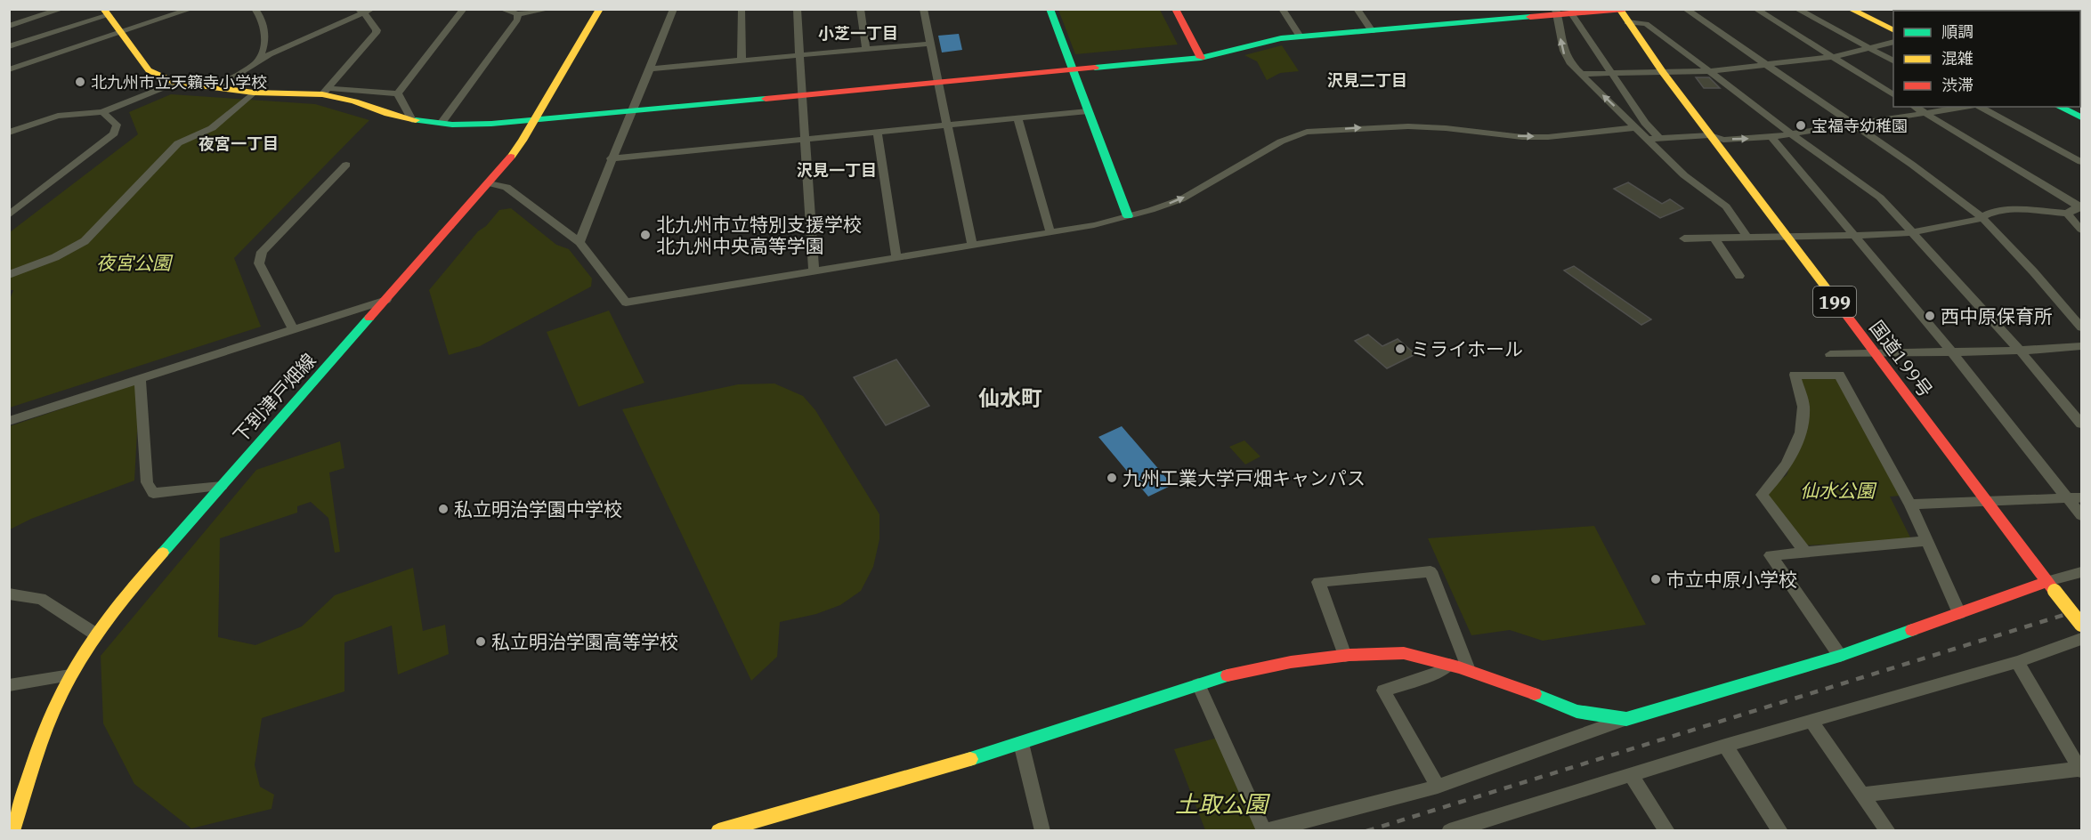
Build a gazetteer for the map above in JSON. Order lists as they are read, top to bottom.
{
  "streets": {
    "main road": ["199", "国道199号", "下到津戸畑線"]
  },
  "districts": [
    "小芝一丁目",
    "沢見二丁目",
    "夜宮一丁目",
    "沢見一丁目",
    "仙水町"
  ],
  "parks": ["夜宮公園", "仙水公園", "土取公園"],
  "places": [
    "北九州市立天籟寺小学校",
    "宝福寺幼稚園",
    "北九州市立特別支援学校 北九州中央高等学園",
    "西中原保育所",
    "ミライホール",
    "九州工業大学戸畑キャンパス",
    "私立明治学園中学校",
    "市立中原小学校",
    "私立明治学園高等学校"
  ],
  "legend": ["順調", "混雑", "渋滞"]
}
